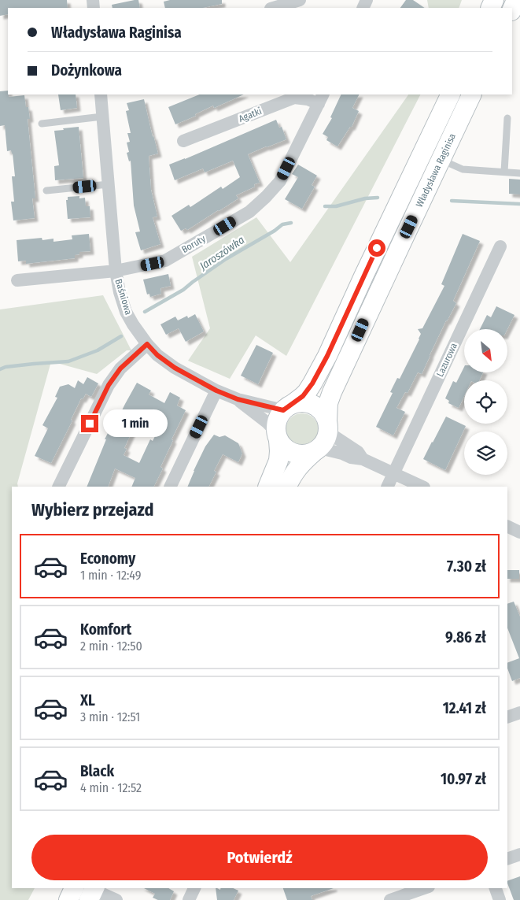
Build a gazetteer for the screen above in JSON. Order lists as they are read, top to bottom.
{
  "streets": {
    "main road": ["Władysława Raginisa"],
    "street": [
      "Agatki",
      "Boruty",
      "Baśniowa",
      "Lazurowa"
    ]
  },
  "crossings": [
    ["Agatki", "Boruty"],
    ["Władysława Raginisa", "Baśniowa"],
    ["Boruty", "Baśniowa"]
  ],
  "water": ["Jaroszówka"],
  "north": "bottom right",
  "page": {
    "banner": ["Władysława Raginisa", "Dożynkowa"],
    "bubble": "1 min",
    "heading": "Wybierz przejazd",
    "list": [
      {
        "name": "Economy",
        "note": "1 min · 12:49",
        "value": "7.30 zł"
      },
      {
        "name": "Komfort",
        "note": "2 min · 12:50",
        "value": "9.86 zł"
      },
      {
        "name": "XL",
        "note": "3 min · 12:51",
        "value": "12.41 zł"
      },
      {
        "name": "Black",
        "note": "4 min · 12:52",
        "value": "10.97 zł"
      }
    ],
    "buttons": "Potwierdź"
  }
}
